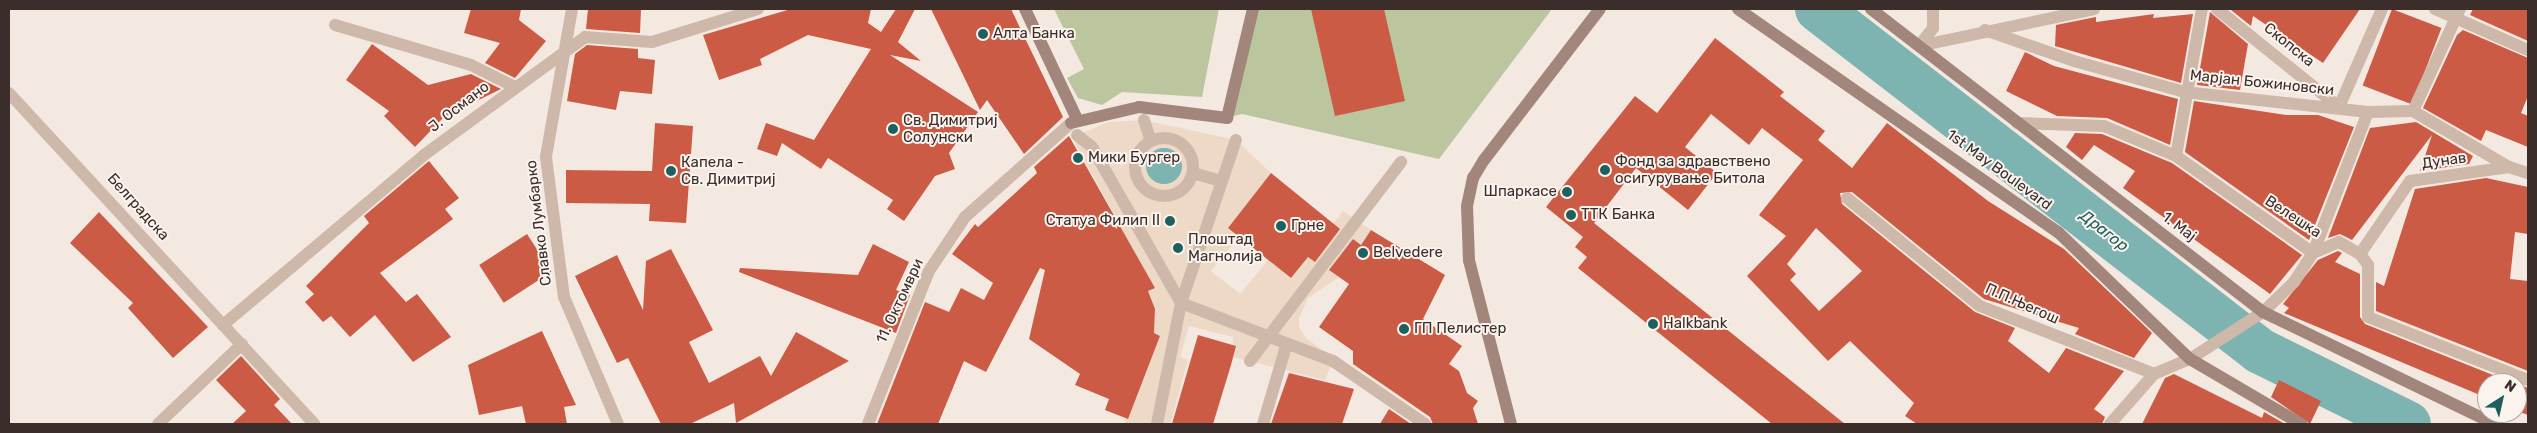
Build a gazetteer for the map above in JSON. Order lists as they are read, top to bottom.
{
  "streets": {
    "street": [
      "Скопска",
      "Марјан Божиновски",
      "Ј. Османо",
      "Дунав",
      "1st May Boulevard",
      "Белградска",
      "Велешка",
      "Славко Лумбарко",
      "1. Мај",
      "11. Октомври",
      "П.П.Његош"
    ]
  },
  "crossings": [
    ["Скопска", "Марјан Божиновски"],
    ["Ј. Османо", "Белградска"],
    ["Ј. Османо", "Славко Лумбарко"],
    ["Дунав", "Велешка"],
    ["Велешка", "1. Мај"]
  ],
  "water": ["Драгор"],
  "places": [
    "Алта Банка",
    "Св. Димитриј Солунски",
    "Мики Бургер",
    "Фонд за здравствено осигурување Битола",
    "Капела - Св. Димитриј",
    "Шпаркасе",
    "ТТК Банка",
    "Статуа Филип II",
    "Грне",
    "Плоштад Магнолија",
    "Belvedere",
    "Halkbank",
    "ГП Пелистер"
  ],
  "north": "top right"
}
